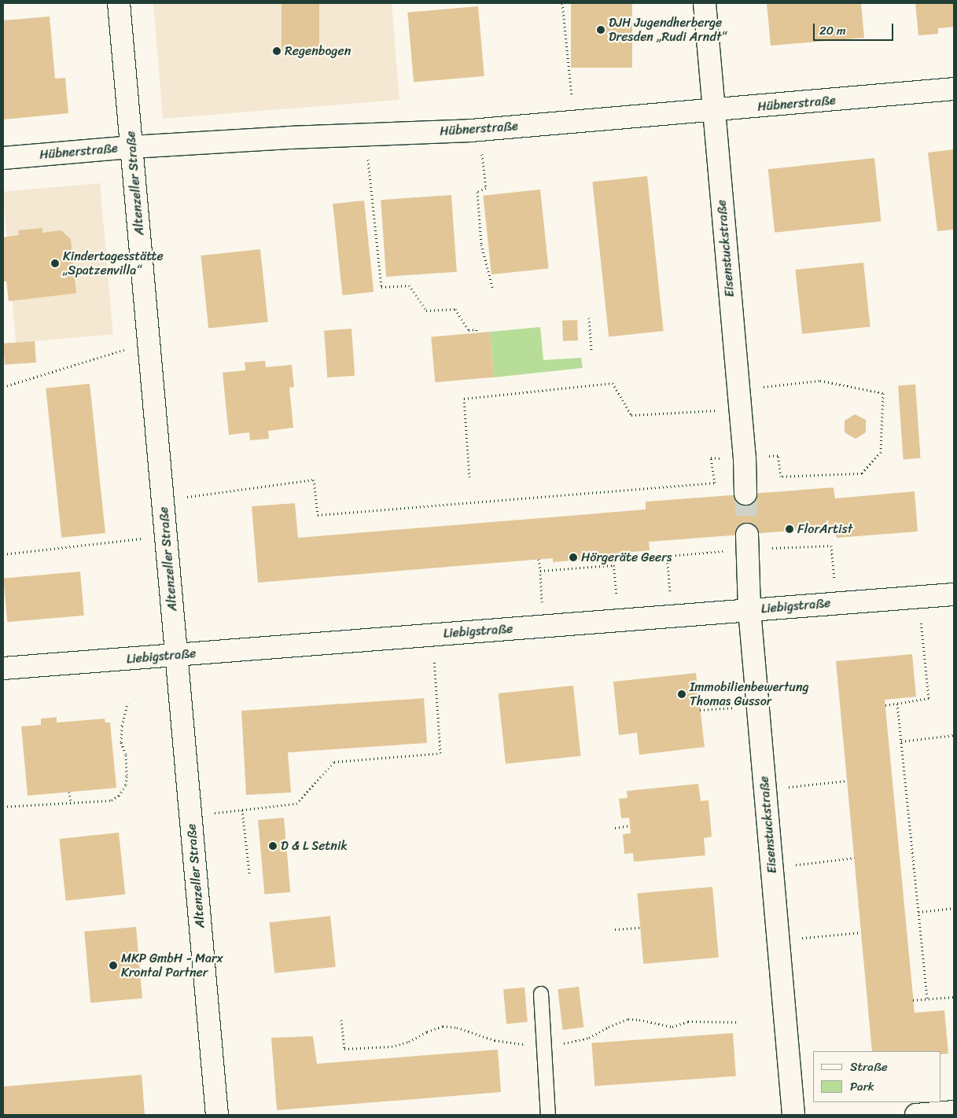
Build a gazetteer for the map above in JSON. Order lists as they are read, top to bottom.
{
  "streets": {
    "street": [
      "Hübnerstraße",
      "Altenzeller Straße",
      "Eisenstuckstraße",
      "Liebigstraße"
    ]
  },
  "crossings": [
    ["Hübnerstraße", "Altenzeller Straße"],
    ["Hübnerstraße", "Eisenstuckstraße"],
    ["Altenzeller Straße", "Liebigstraße"],
    ["Eisenstuckstraße", "Liebigstraße"]
  ],
  "places": [
    "DJH Jugendherberge Dresden „Rudi Arndt“",
    "Regenbogen",
    "Kindertagesstätte „Spatzenvilla“",
    "FlorArtist",
    "Hörgeräte Geers",
    "Immobilienbewertung Thomas Gussor",
    "D & L Setnik",
    "MKP GmbH - Marx Krontal Partner"
  ],
  "legend": ["Straße", "Park"],
  "scale_bar": "20 m"
}
